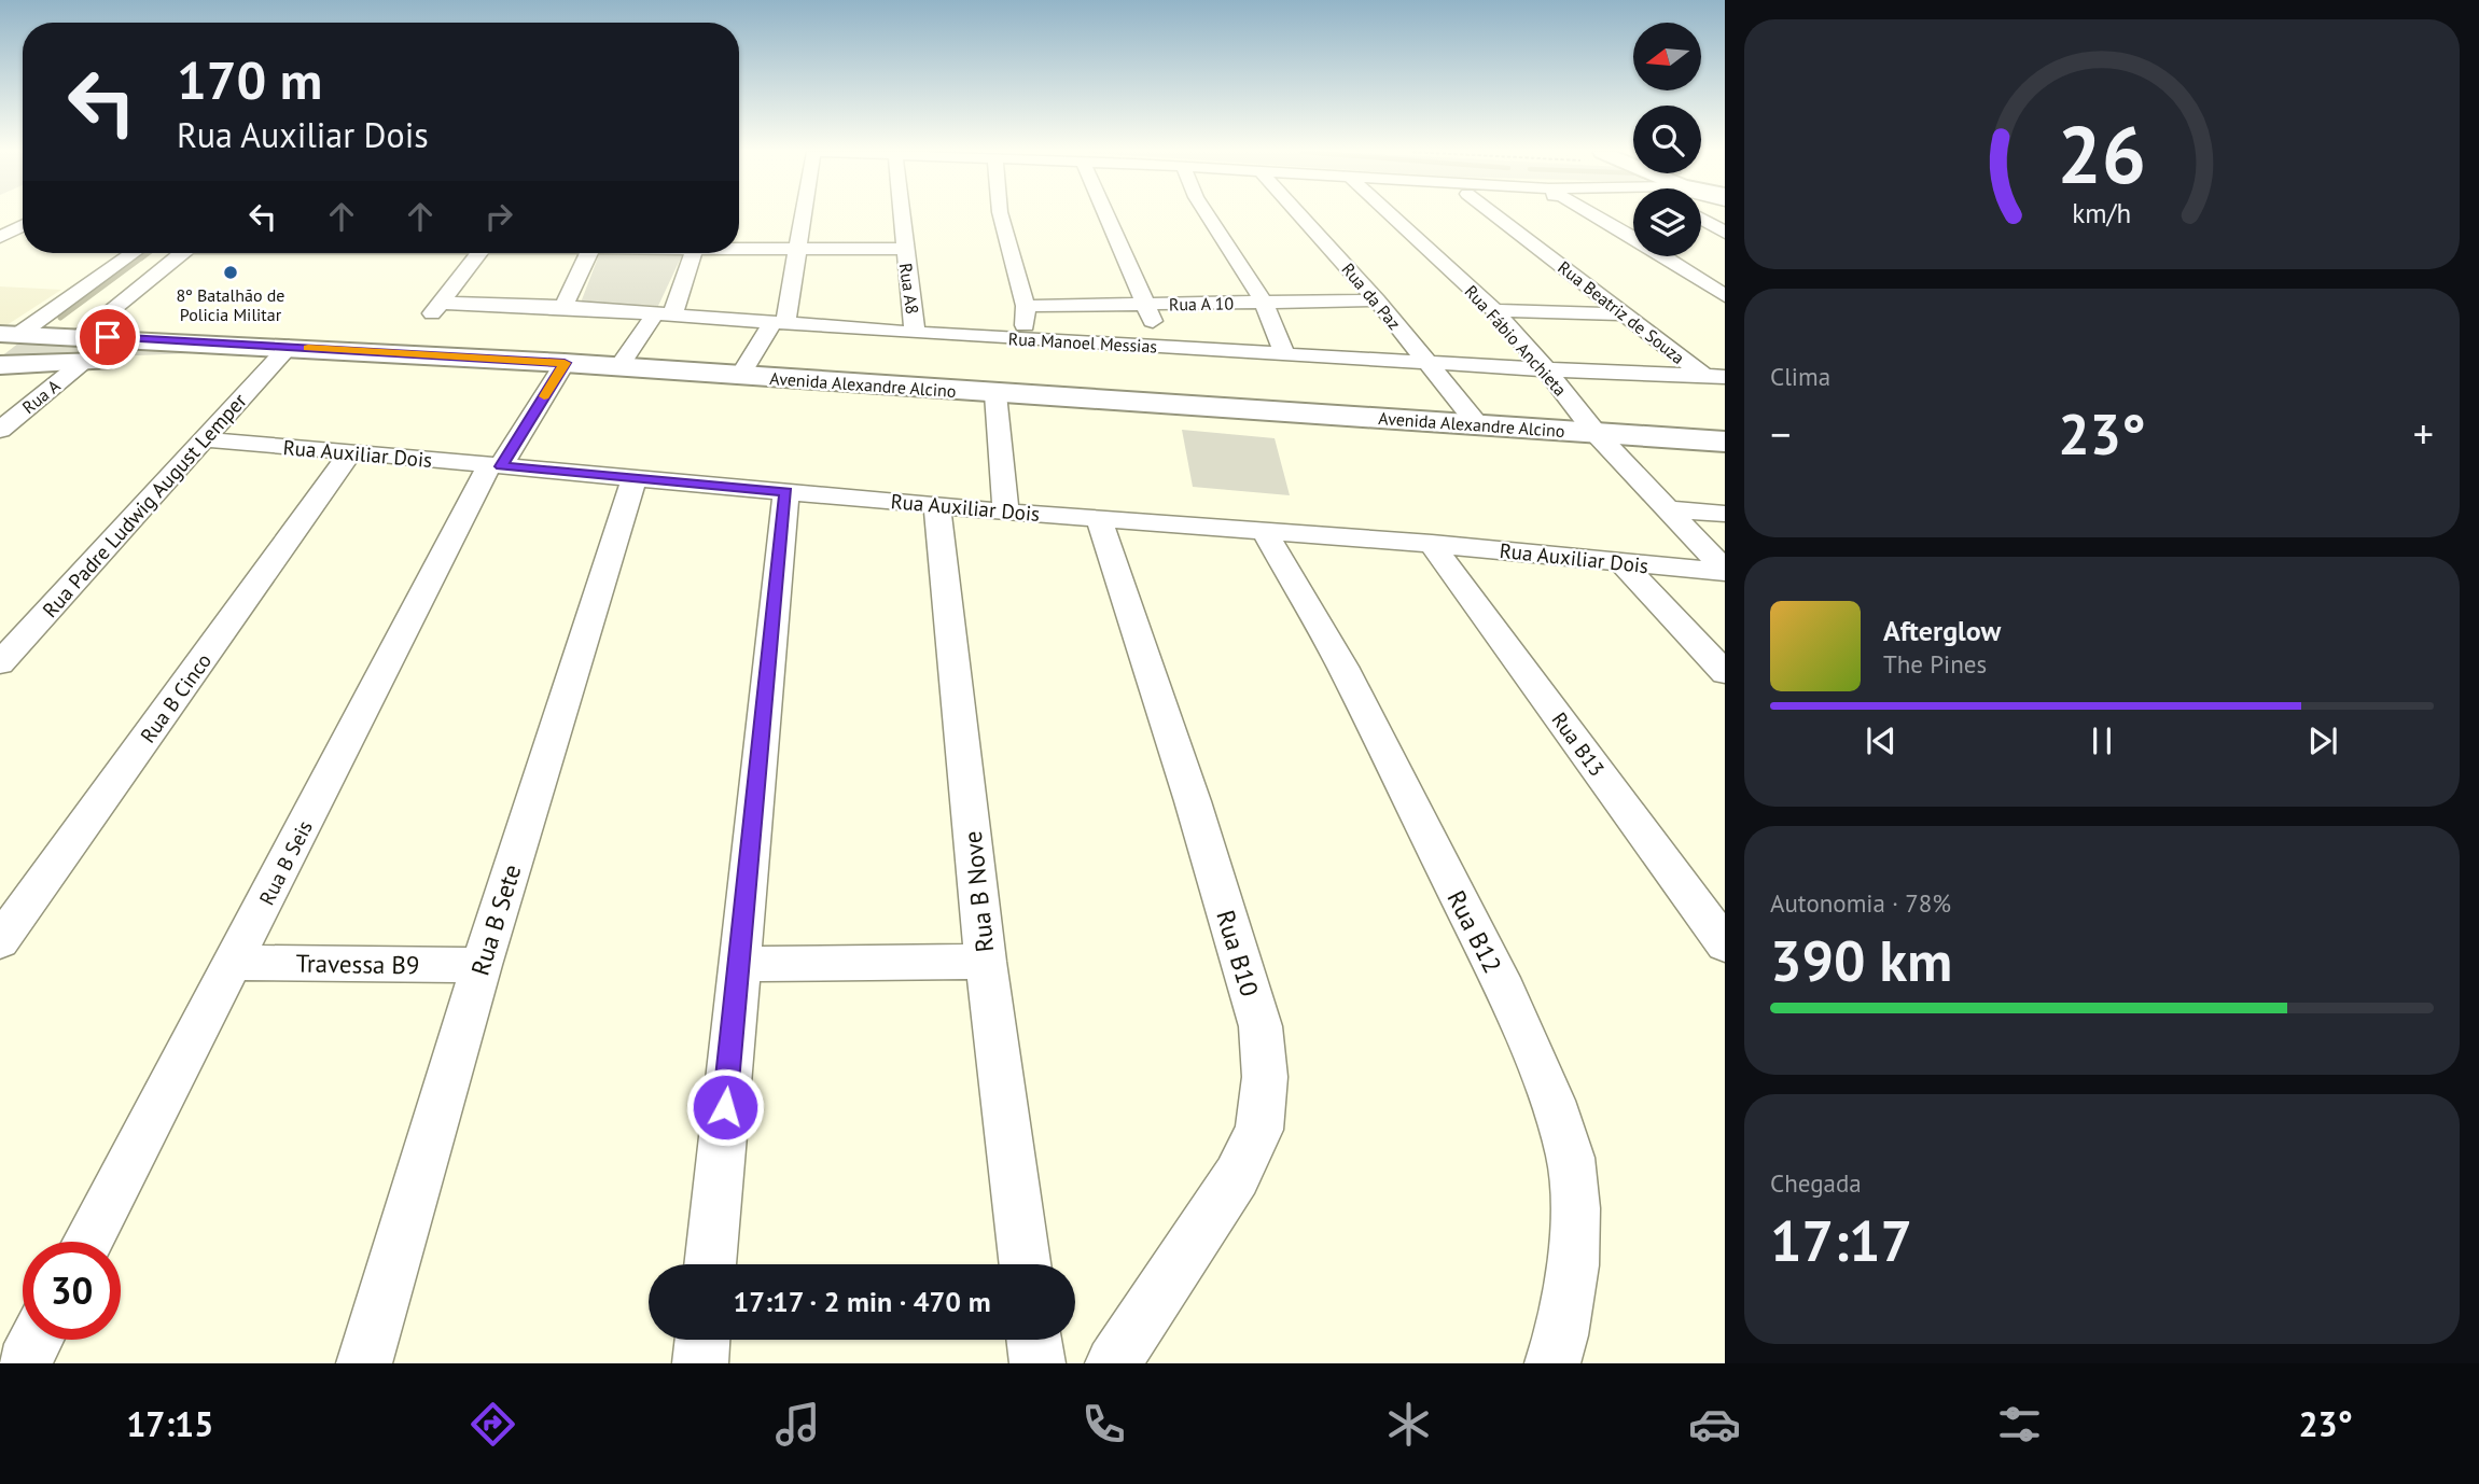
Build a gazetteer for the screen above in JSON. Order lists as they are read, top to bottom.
{
  "streets": {
    "street": [
      "Rua A8",
      "Rua da Paz",
      "Rua A 10",
      "Rua Beatriz de Souza",
      "Rua Fábio Anchieta",
      "Rua Manoel Messias",
      "Avenida Alexandre Alcino",
      "Rua A",
      "Rua Auxiliar Dois",
      "Rua Padre Ludwig August Lemper",
      "Rua B Cinco",
      "Rua B13",
      "Rua B Seis",
      "Rua B Nove",
      "Rua B Sete",
      "Rua B12",
      "Rua B10",
      "Travessa B9"
    ]
  },
  "crossings": [
    ["Rua A8", "Rua Manoel Messias"],
    ["Rua da Paz", "Rua A 10"],
    ["Rua da Paz", "Rua Manoel Messias"],
    ["Rua da Paz", "Avenida Alexandre Alcino"],
    ["Rua Beatriz de Souza", "Rua Manoel Messias"],
    ["Rua Fábio Anchieta", "Rua Manoel Messias"],
    ["Rua Fábio Anchieta", "Avenida Alexandre Alcino"],
    ["Rua Fábio Anchieta", "Rua Auxiliar Dois"],
    ["Avenida Alexandre Alcino", "Rua A"],
    ["Avenida Alexandre Alcino", "Rua Padre Ludwig August Lemper"],
    ["Avenida Alexandre Alcino", "Rua B Seis"],
    ["Rua Auxiliar Dois", "Rua Padre Ludwig August Lemper"],
    ["Rua Auxiliar Dois", "Rua B Cinco"],
    ["Rua Auxiliar Dois", "Rua B13"],
    ["Rua Auxiliar Dois", "Rua B Seis"],
    ["Rua Auxiliar Dois", "Rua B Nove"],
    ["Rua Auxiliar Dois", "Rua B Sete"],
    ["Rua Auxiliar Dois", "Rua B12"],
    ["Rua Auxiliar Dois", "Rua B10"],
    ["Rua B Seis", "Travessa B9"],
    ["Rua B Sete", "Travessa B9"]
  ],
  "places": ["8º Batalhão de Policia Militar"],
  "north": "left",
  "page": {
    "turn": ["170 m", "Rua Auxiliar Dois"],
    "tile": [
      "Clima",
      ["Autonomia · 78%", "390 km"],
      ["Chegada", "17:17"]
    ],
    "heat": ["−", "23°", "+"],
    "song": ["Afterglow", "The Pines"],
    "limit": "30",
    "trip": "17:17 · 2 min · 470 m",
    "tabs": ["17:15", "23°"],
    "gauge": ["26", "km/h"]
  }
}
